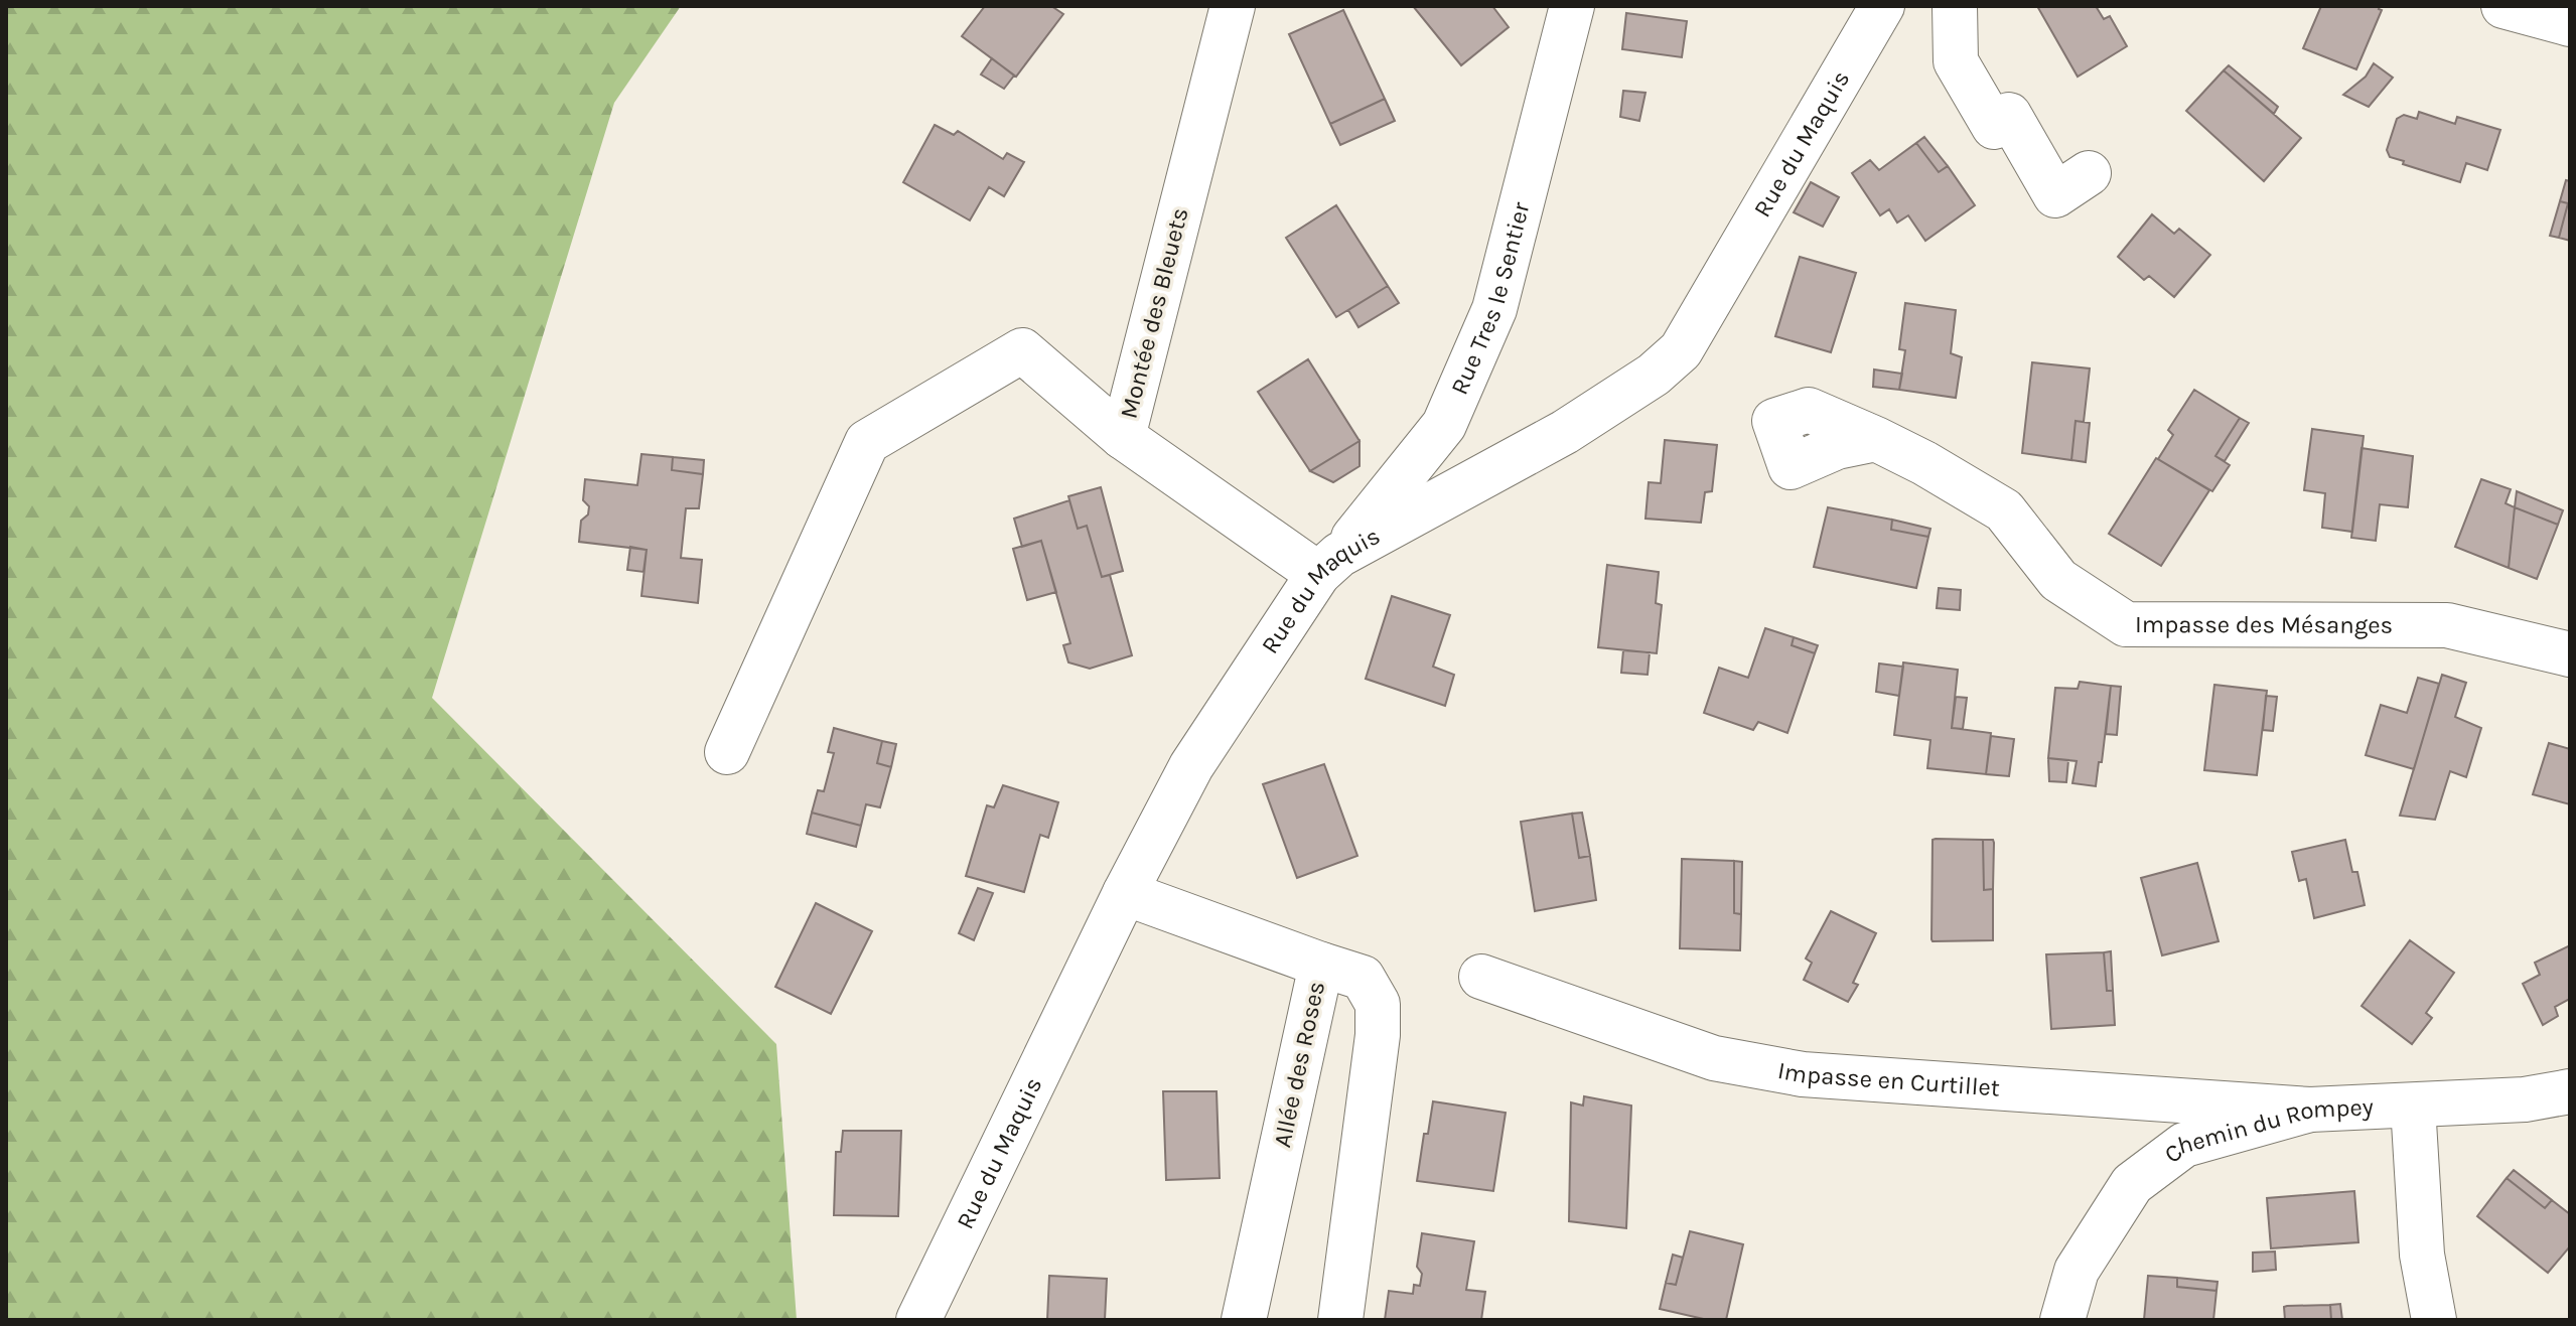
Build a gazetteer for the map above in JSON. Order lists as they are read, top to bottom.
{
  "streets": {
    "street": [
      "Rue du Maquis",
      "Rue Tres le Sentier",
      "Montée des Bleuets",
      "Impasse des Mésanges",
      "Allée des Roses",
      "Impasse en Curtillet",
      "Chemin du Rompey"
    ]
  },
  "crossings": [
    ["Rue du Maquis", "Rue Tres le Sentier"],
    ["Rue du Maquis", "Montée des Bleuets"],
    ["Rue du Maquis", "Allée des Roses"],
    ["Rue Tres le Sentier", "Montée des Bleuets"],
    ["Impasse en Curtillet", "Chemin du Rompey"]
  ]
}
